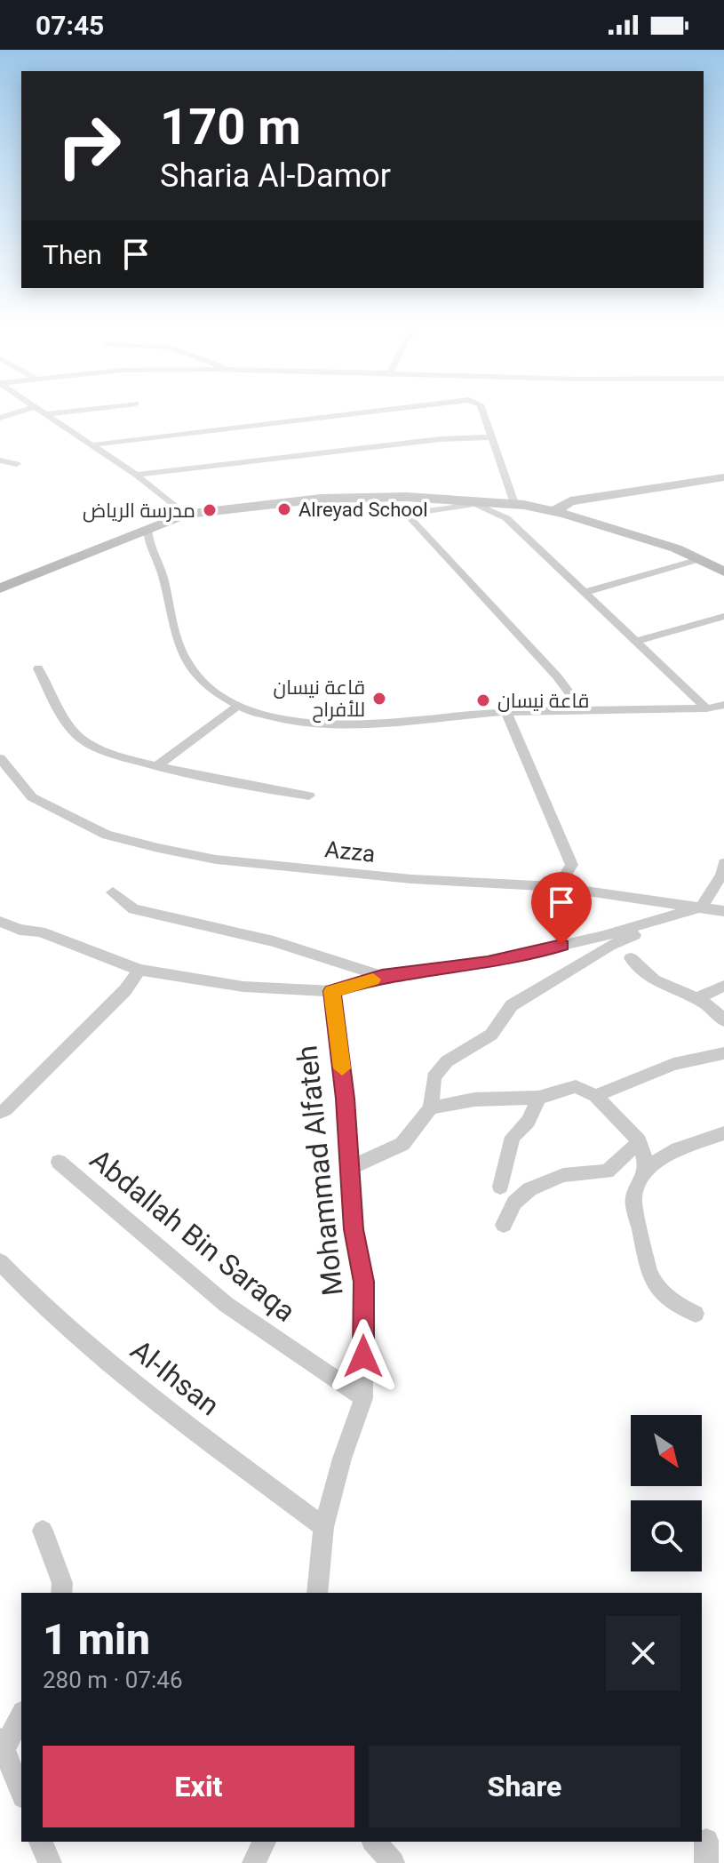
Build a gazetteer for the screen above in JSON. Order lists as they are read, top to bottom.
{
  "streets": {
    "street": [
      "Azza",
      "Mohammad Alfateh",
      "Abdallah Bin Saraqa",
      "Al-Ihsan"
    ]
  },
  "crossings": [
    ["Mohammad Alfateh", "Abdallah Bin Saraqa"],
    ["Mohammad Alfateh", "Al-Ihsan"]
  ],
  "places": [
    "Alreyad School",
    "مدرسة الرياض",
    "قاعة نيسان للأفراح",
    "قاعة نيسان"
  ],
  "north": "bottom right",
  "page": {
    "status": "07:45",
    "turn": ["170 m", "Sharia Al-Damor"],
    "then": "Then",
    "heading": ["1 min", "280 m · 07:46"],
    "buttons": ["Exit", "Share"]
  }
}
